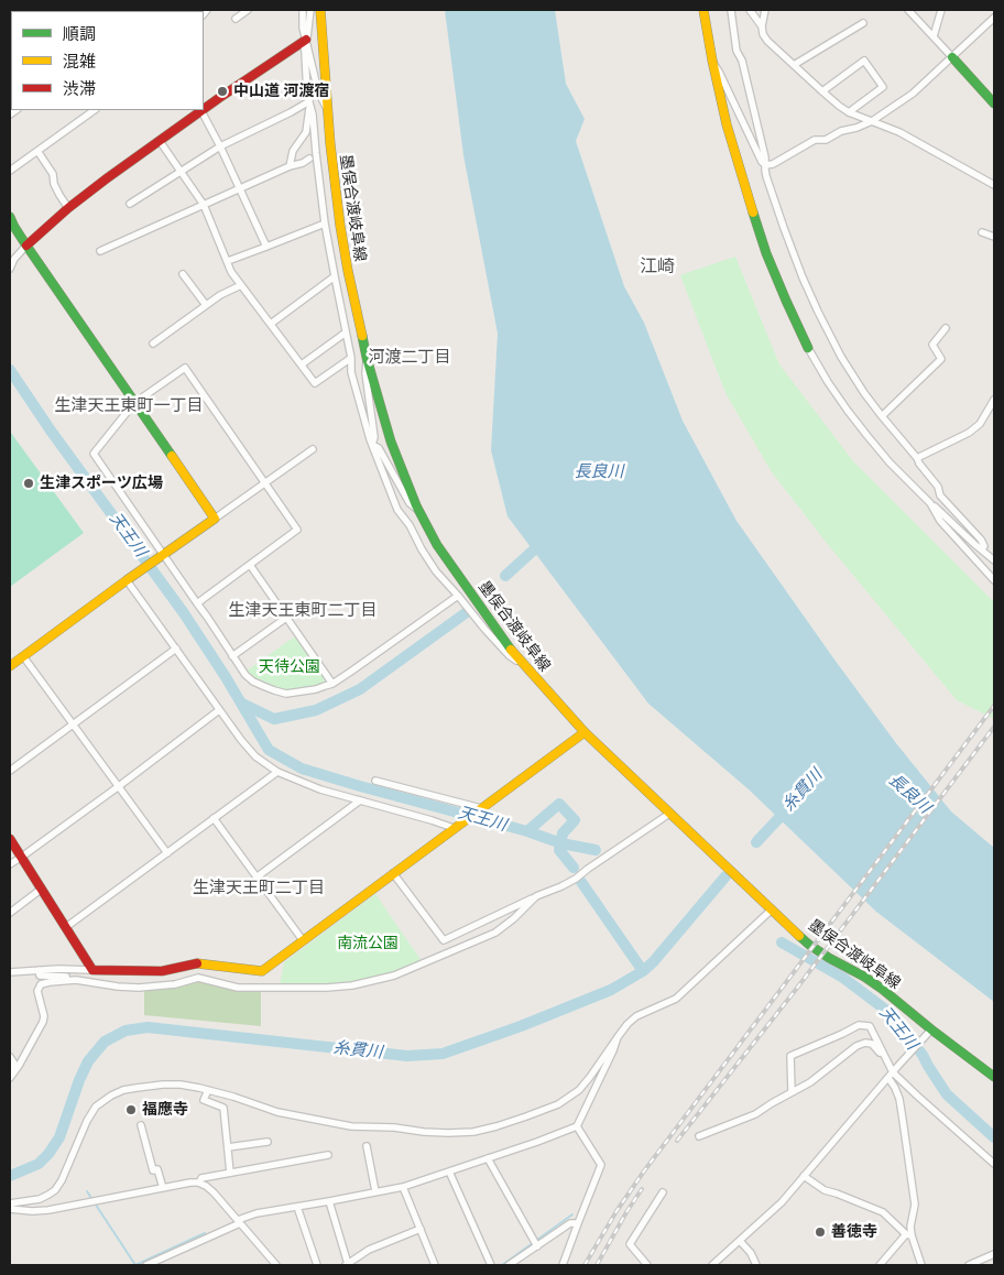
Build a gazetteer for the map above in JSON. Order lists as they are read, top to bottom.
{
  "streets": {
    "street": ["墨俣合渡岐阜線"]
  },
  "districts": [
    "江崎",
    "河渡二丁目",
    "生津天王東町一丁目",
    "生津天王東町二丁目",
    "生津天王町二丁目"
  ],
  "water": ["長良川", "天王川", "糸貫川"],
  "parks": ["天待公園", "南流公園"],
  "places": [
    "中山道 河渡宿",
    "生津スポーツ広場",
    "福應寺",
    "善徳寺"
  ],
  "legend": ["順調", "混雑", "渋滞"]
}
